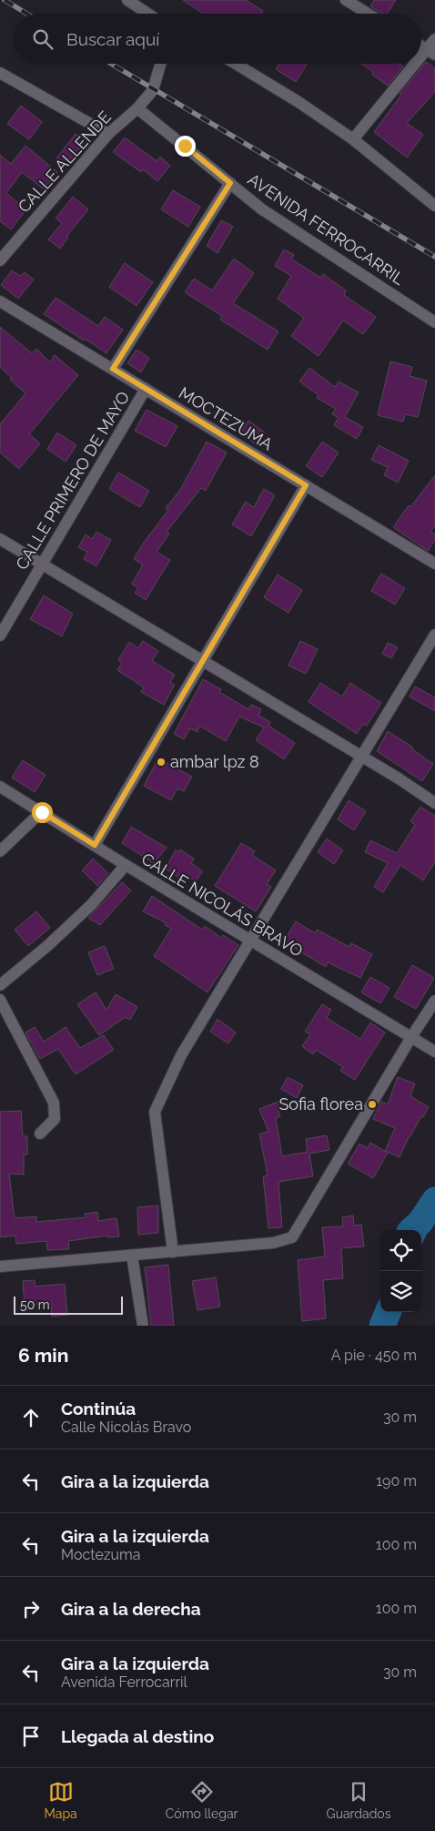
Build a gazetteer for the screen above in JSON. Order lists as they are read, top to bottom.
{
  "streets": {
    "street": [
      "CALLE ALLENDE",
      "AVENIDA FERROCARRIL",
      "MOCTEZUMA",
      "CALLE PRIMERO DE MAYO",
      "CALLE NICOLÁS BRAVO"
    ]
  },
  "crossings": [
    ["CALLE ALLENDE", "AVENIDA FERROCARRIL"],
    ["MOCTEZUMA", "CALLE PRIMERO DE MAYO"]
  ],
  "places": ["ambar lpz 8", "Sofia florea"],
  "scale_bar": "50 m",
  "page": {
    "search": "Buscar aquí",
    "scale": "50 m",
    "heading": ["6 min", "A pie · 450 m"],
    "list": [
      ["Continúa", "Calle Nicolás Bravo", "30 m"],
      ["Gira a la izquierda", "190 m"],
      ["Gira a la izquierda", "Moctezuma", "100 m"],
      ["Gira a la derecha", "100 m"],
      ["Gira a la izquierda", "Avenida Ferrocarril", "30 m"],
      "Llegada al destino"
    ],
    "nav": ["Mapa", "Cómo llegar", "Guardados"]
  }
}
